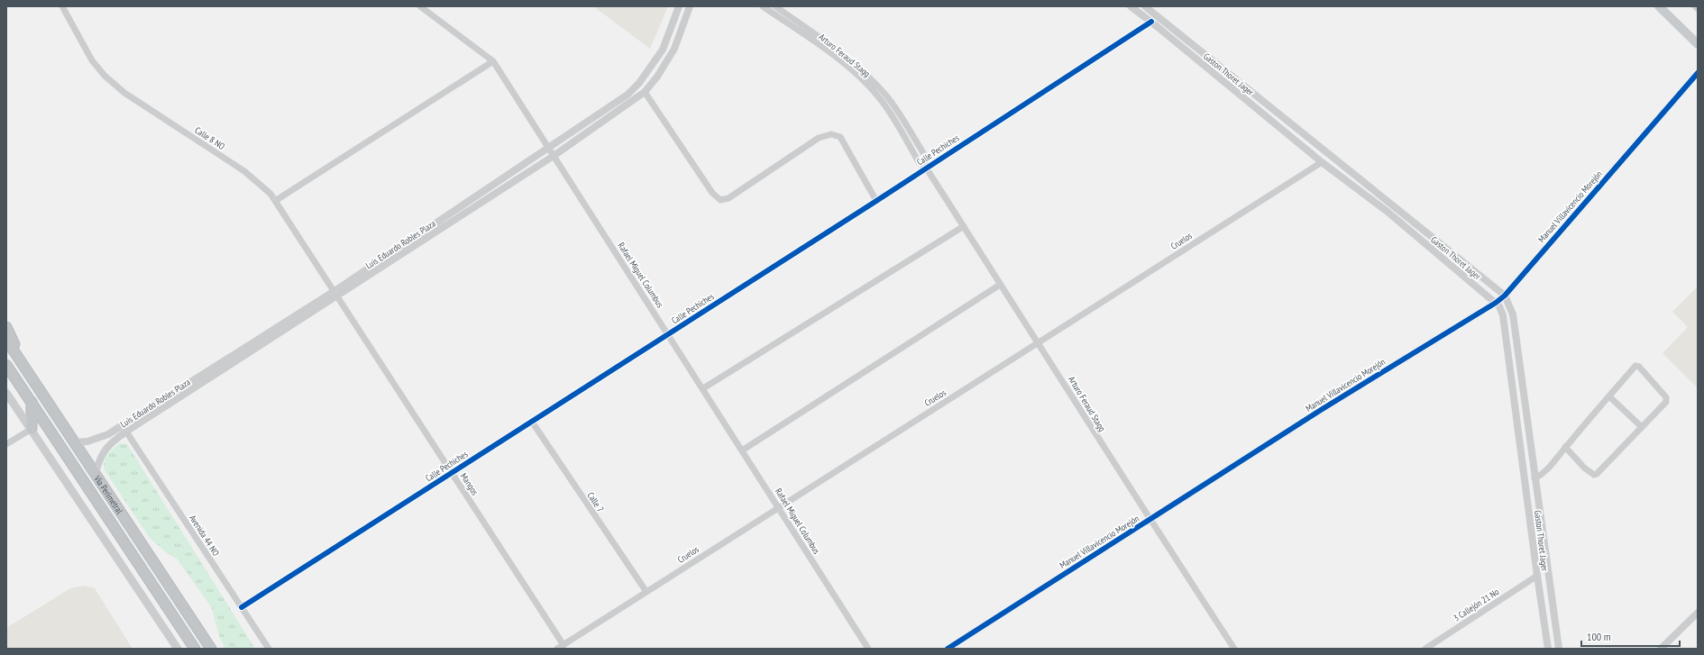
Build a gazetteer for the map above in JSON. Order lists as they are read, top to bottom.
{
  "streets": {
    "highway": ["Vía Perimetral"],
    "street": [
      "Arturo Feraud Stagg",
      "Gaston Thoret Jager",
      "Calle 8 NO",
      "Calle Pechiches",
      "Manuel Villavicencio Morejón",
      "Cruelos",
      "Luis Eduardo Robles Plaza",
      "Rafael Miguel Columbus",
      "Mangos",
      "Calle 7",
      "Avenida 44 NO",
      "3 Callejón 21 No"
    ]
  },
  "crossings": [
    ["Arturo Feraud Stagg", "Calle Pechiches"],
    ["Arturo Feraud Stagg", "Manuel Villavicencio Morejón"],
    ["Arturo Feraud Stagg", "Cruelos"],
    ["Gaston Thoret Jager", "Calle Pechiches"],
    ["Gaston Thoret Jager", "Manuel Villavicencio Morejón"],
    ["Gaston Thoret Jager", "Cruelos"],
    ["Gaston Thoret Jager", "3 Callejón 21 No"],
    ["Calle 8 NO", "Luis Eduardo Robles Plaza"],
    ["Calle 8 NO", "Mangos"],
    ["Calle Pechiches", "Rafael Miguel Columbus"],
    ["Calle Pechiches", "Mangos"],
    ["Calle Pechiches", "Calle 7"],
    ["Calle Pechiches", "Avenida 44 NO"],
    ["Cruelos", "Rafael Miguel Columbus"],
    ["Cruelos", "Mangos"],
    ["Cruelos", "Calle 7"],
    ["Luis Eduardo Robles Plaza", "Rafael Miguel Columbus"],
    ["Luis Eduardo Robles Plaza", "Mangos"],
    ["Luis Eduardo Robles Plaza", "Vía Perimetral"],
    ["Luis Eduardo Robles Plaza", "Avenida 44 NO"]
  ],
  "scale_bar": "100 m"
}
